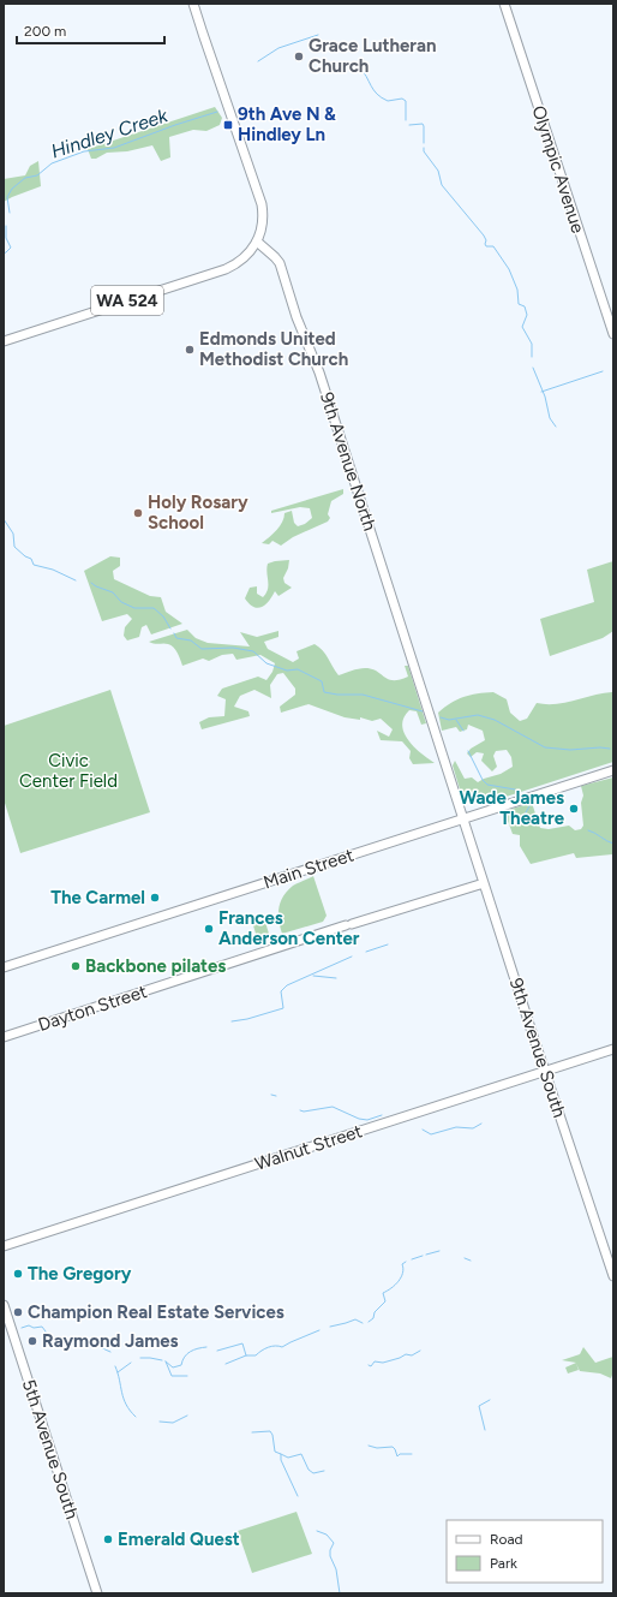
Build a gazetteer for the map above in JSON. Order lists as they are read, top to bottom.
{
  "streets": {
    "street": [
      "Olympic Avenue",
      "WA 524",
      "9th Avenue North",
      "Main Street",
      "Dayton Street",
      "9th Avenue South",
      "Walnut Street",
      "5th Avenue South"
    ]
  },
  "crossings": [
    ["WA 524", "9th Avenue North"],
    ["9th Avenue North", "Main Street"],
    ["9th Avenue North", "9th Avenue South"],
    ["Main Street", "9th Avenue South"],
    ["Dayton Street", "9th Avenue South"],
    ["9th Avenue South", "Walnut Street"]
  ],
  "water": ["Hindley Creek"],
  "parks": ["Civic Center Field"],
  "places": {
    "other": [
      "Grace Lutheran Church",
      "Edmonds United Methodist Church",
      "Holy Rosary School",
      "Wade James Theatre",
      "The Carmel",
      "Frances Anderson Center",
      "Backbone pilates",
      "The Gregory",
      "Champion Real Estate Services",
      "Raymond James",
      "Emerald Quest"
    ],
    "transit": ["9th Ave N & Hindley Ln"]
  },
  "legend": ["Road", "Park"],
  "scale_bar": "200 m"
}
